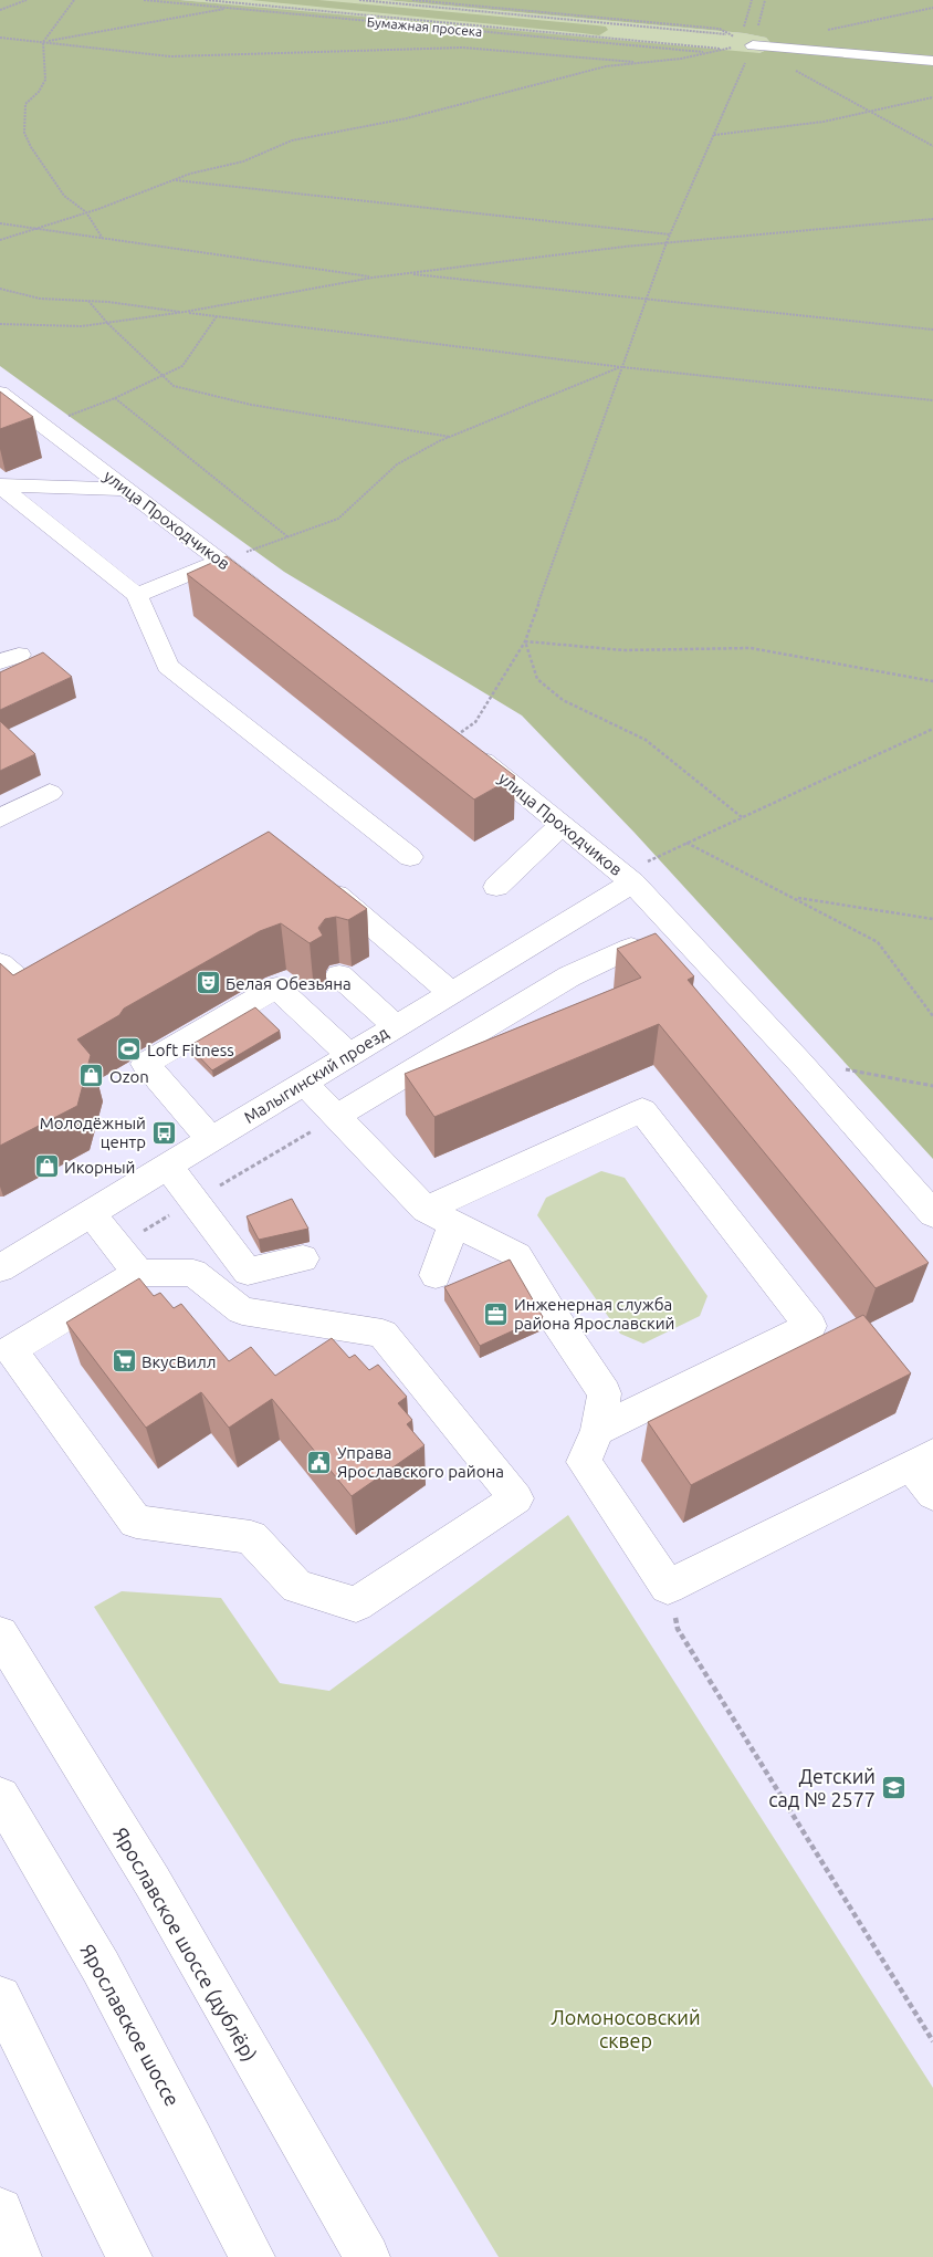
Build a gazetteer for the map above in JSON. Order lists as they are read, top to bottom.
{
  "streets": {
    "street": [
      "улица Проходчиков",
      "Малыгинский проезд",
      "Ярославское шоссе (дублёр)",
      "Ярославское шоссе"
    ],
    "path": ["Бумажная просека"]
  },
  "crossings": [
    ["улица Проходчиков", "Малыгинский проезд"]
  ],
  "parks": ["Ломоносовский сквер"],
  "places": {
    "theatre": ["Белая Обезьяна"],
    "sports": ["Loft Fitness"],
    "shop": ["Ozon", "Икорный"],
    "bus stop": ["Молодёжный центр"],
    "office": ["Инженерная служба района Ярославский"],
    "supermarket": ["ВкусВилл"],
    "public building": ["Управа Ярославского района"],
    "school or university": ["Детский сад № 2577"]
  }
}
